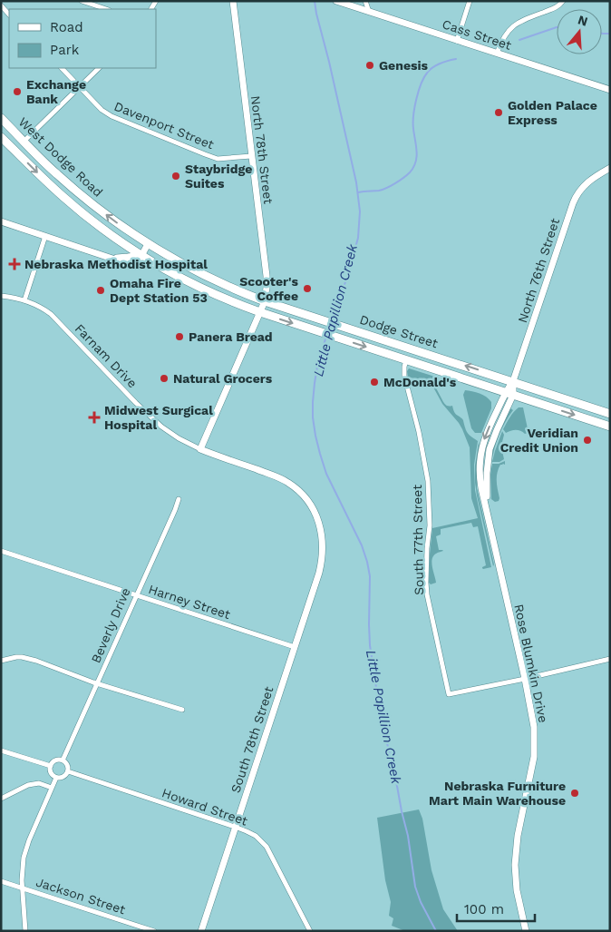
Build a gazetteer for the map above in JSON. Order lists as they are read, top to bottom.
{
  "streets": {
    "highway": ["West Dodge Road", "Dodge Street"],
    "main road": [
      "Cass Street",
      "North 78th Street",
      "North 76th Street",
      "Farnam Drive",
      "Rose Blumkin Drive",
      "South 78th Street"
    ],
    "street": [
      "Davenport Street",
      "South 77th Street",
      "Harney Street",
      "Beverly Drive",
      "Howard Street",
      "Jackson Street"
    ]
  },
  "crossings": [
    ["Davenport Street", "North 78th Street"],
    ["North 78th Street", "Dodge Street"],
    ["West Dodge Road", "Dodge Street"],
    ["North 76th Street", "Dodge Street"],
    ["North 76th Street", "Rose Blumkin Drive"],
    ["Dodge Street", "South 77th Street"],
    ["Dodge Street", "Rose Blumkin Drive"],
    ["Farnam Drive", "South 78th Street"],
    ["South 77th Street", "Rose Blumkin Drive"],
    ["Harney Street", "Beverly Drive"],
    ["Harney Street", "South 78th Street"],
    ["Beverly Drive", "Howard Street"],
    ["South 78th Street", "Howard Street"]
  ],
  "water": ["Little Papillion Creek"],
  "places": {
    "other": [
      "Genesis",
      "Exchange Bank",
      "Golden Palace Express",
      "Staybridge Suites",
      "Scooter's Coffee",
      "Omaha Fire Dept Station 53",
      "Panera Bread",
      "Natural Grocers",
      "McDonald's",
      "Veridian Credit Union",
      "Nebraska Furniture Mart Main Warehouse"
    ],
    "health": ["Nebraska Methodist Hospital", "Midwest Surgical Hospital"]
  },
  "legend": ["Road", "Park"],
  "scale_bar": "100 m",
  "north": "top"
}
